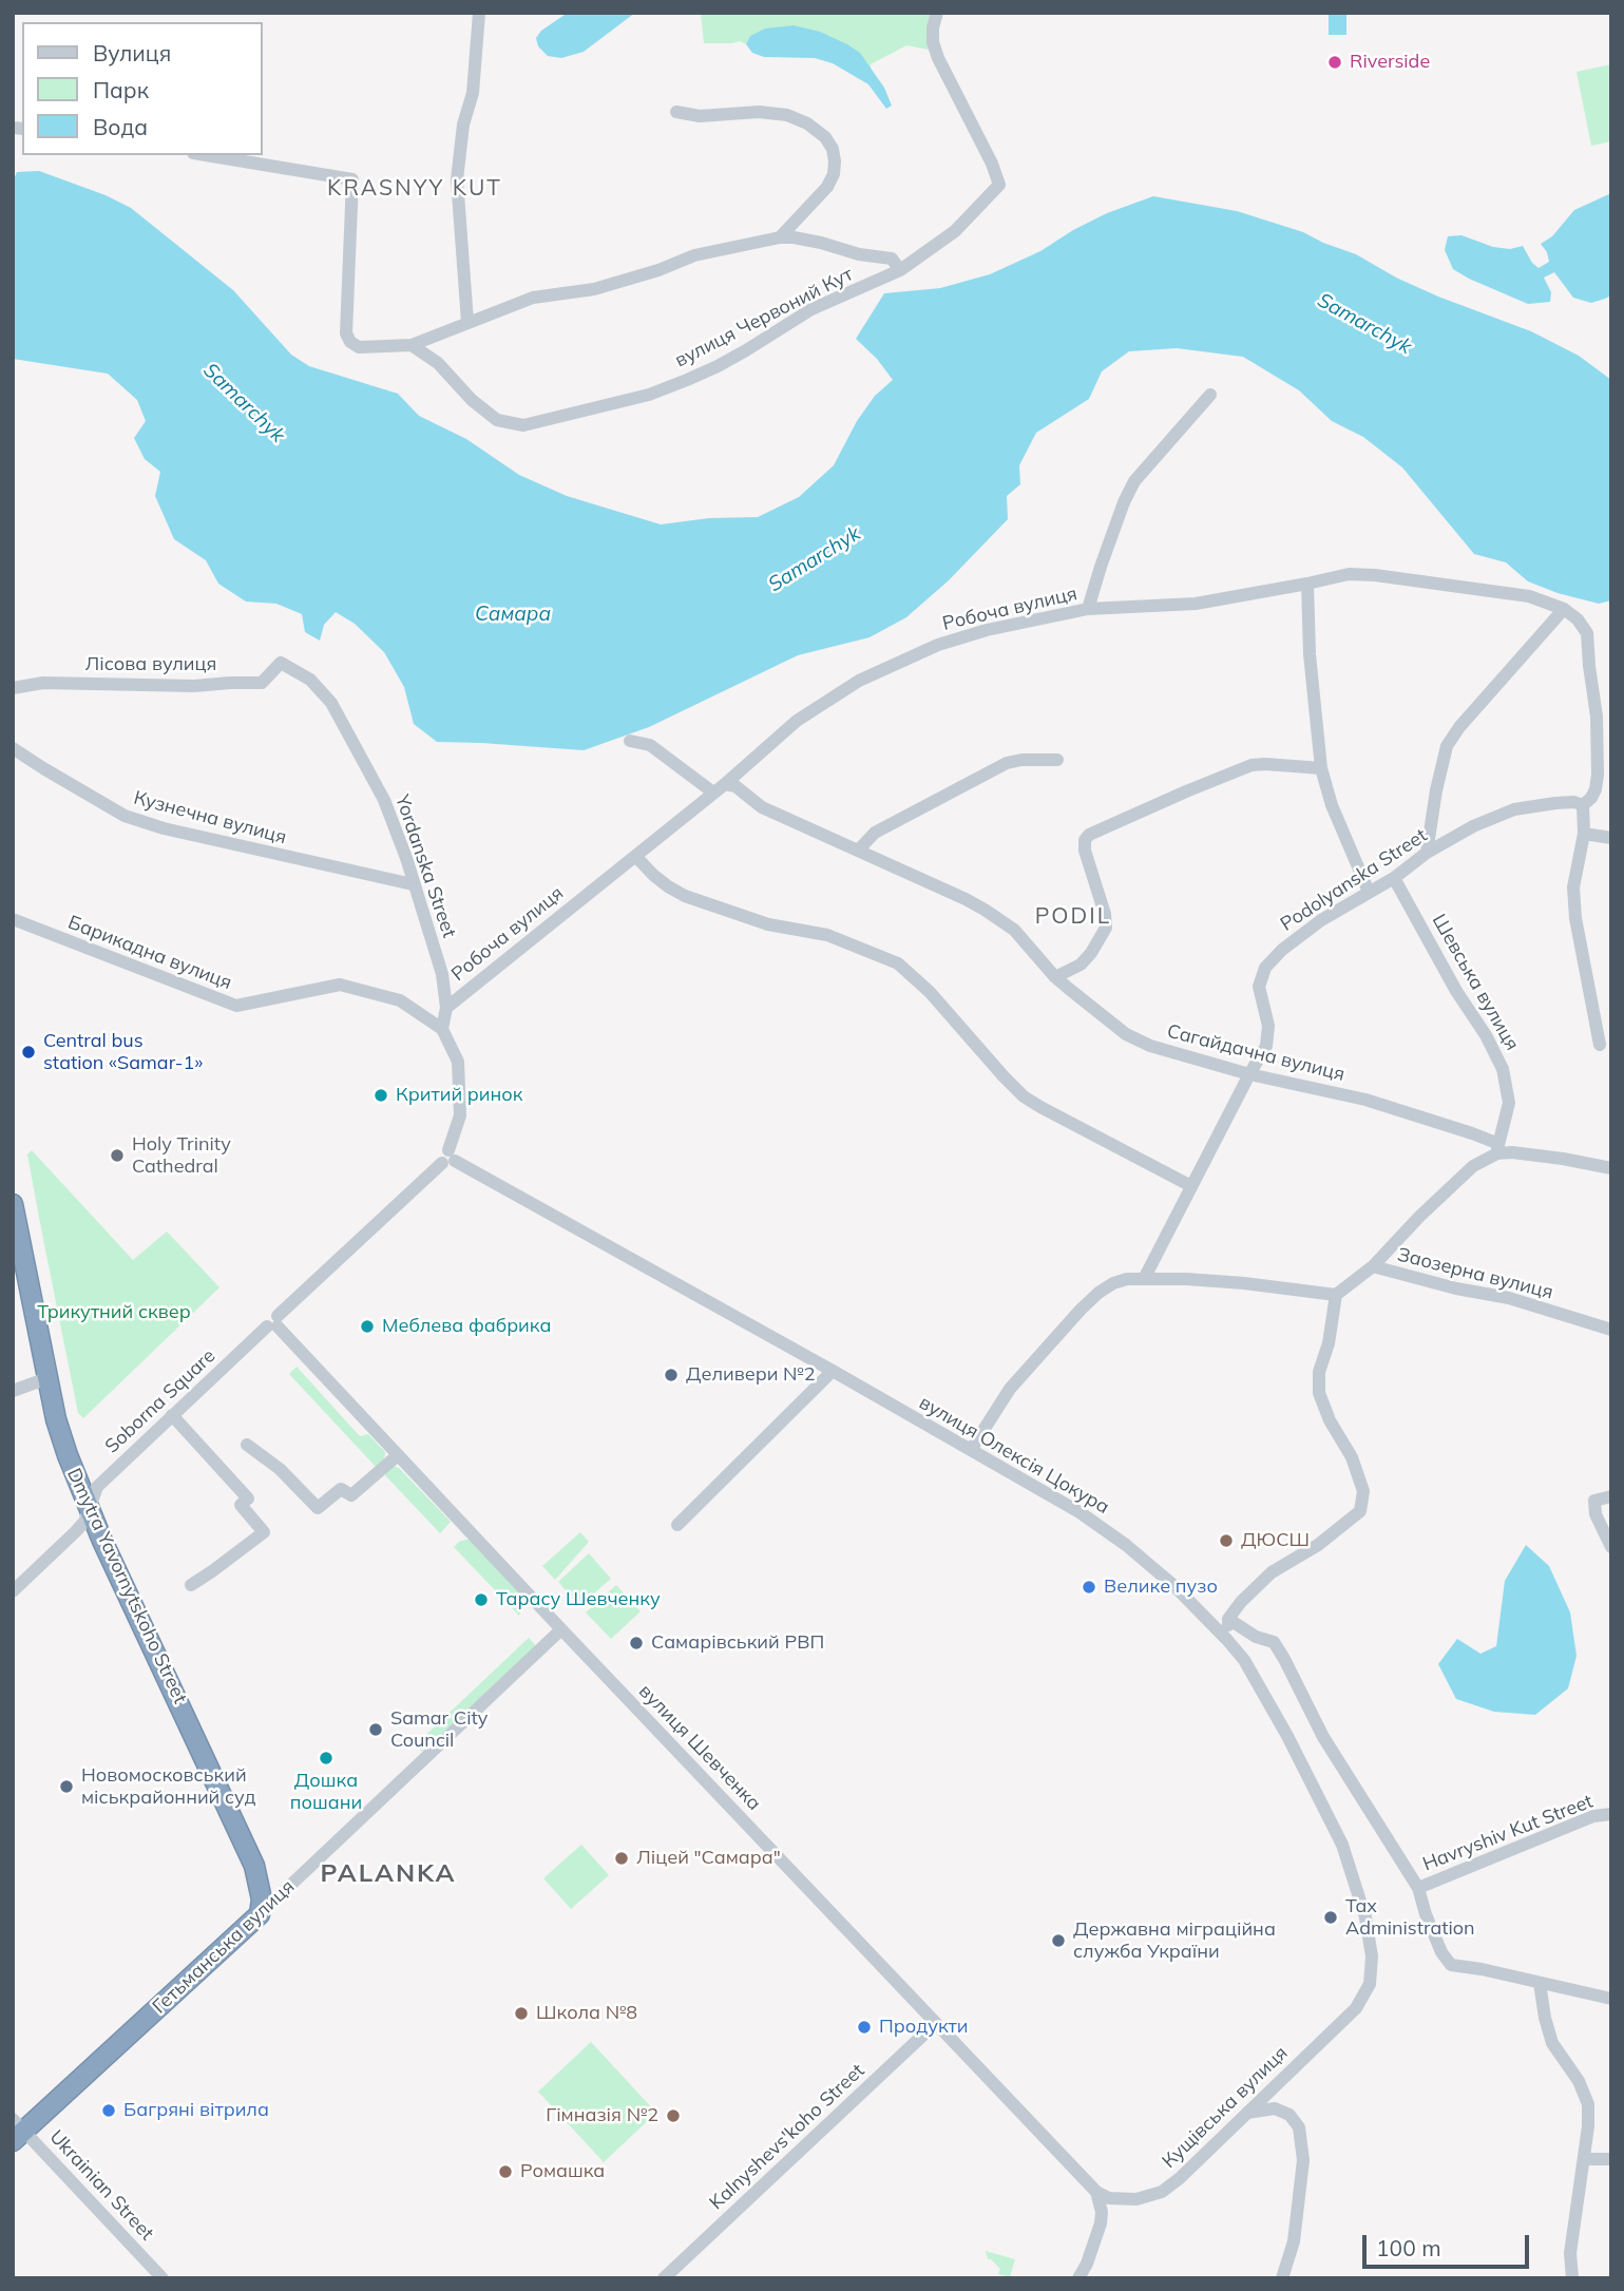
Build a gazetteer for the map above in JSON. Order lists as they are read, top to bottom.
{
  "streets": {
    "highway": ["Dmytra Yavornytskoho Street", "Гетьманська вулиця"],
    "street": [
      "вулиця Червоний Кут",
      "Робоча вулиця",
      "Лісова вулиця",
      "Кузнечна вулиця",
      "Yordanska Street",
      "Podolyanska Street",
      "Барикадна вулиця",
      "Шевська вулиця",
      "Сагайдачна вулиця",
      "Заозерна вулиця",
      "Soborna Square",
      "вулиця Олексія Цокура",
      "вулиця Шевченка",
      "Havryshiv Kut Street",
      "Кущівська вулиця",
      "Kalnyshevsʹkoho Street",
      "Ukrainian Street"
    ]
  },
  "crossings": [
    ["Робоча вулиця", "Yordanska Street"],
    ["Робоча вулиця", "Сагайдачна вулиця"],
    ["Лісова вулиця", "Yordanska Street"],
    ["Кузнечна вулиця", "Yordanska Street"],
    ["Yordanska Street", "Барикадна вулиця"],
    ["Podolyanska Street", "Шевська вулиця"],
    ["Podolyanska Street", "Сагайдачна вулиця"],
    ["Шевська вулиця", "Сагайдачна вулиця"],
    ["Soborna Square", "вулиця Олексія Цокура"],
    ["Soborna Square", "Dmytra Yavornytskoho Street"],
    ["Soborna Square", "вулиця Шевченка"],
    ["вулиця Олексія Цокура", "Кущівська вулиця"],
    ["Dmytra Yavornytskoho Street", "Гетьманська вулиця"],
    ["вулиця Шевченка", "Гетьманська вулиця"],
    ["вулиця Шевченка", "Кущівська вулиця"],
    ["вулиця Шевченка", "Kalnyshevsʹkoho Street"],
    ["Гетьманська вулиця", "Ukrainian Street"]
  ],
  "districts": ["KRASNYY KUT", "PODIL", "PALANKA"],
  "water": ["Samarchyk", "Самара"],
  "parks": ["Трикутний сквер"],
  "places": [
    "Riverside",
    "Central bus station «Samar-1»",
    "Критий ринок",
    "Holy Trinity Cathedral",
    "Меблева фабрика",
    "Деливери №2",
    "ДЮСШ",
    "Велике пузо",
    "Тарасу Шевченку",
    "Самарівський РВП",
    "Samar City Council",
    "Дошка пошани",
    "Новомосковський міськрайонний суд",
    "Ліцей \"Самара\"",
    "Tax Administration",
    "Державна міграційна служба України",
    "Школа №8",
    "Продукти",
    "Багряні вітрила",
    "Гімназія №2",
    "Ромашка"
  ],
  "legend": ["Вулиця", "Парк", "Вода"],
  "scale_bar": "100 m"
}
